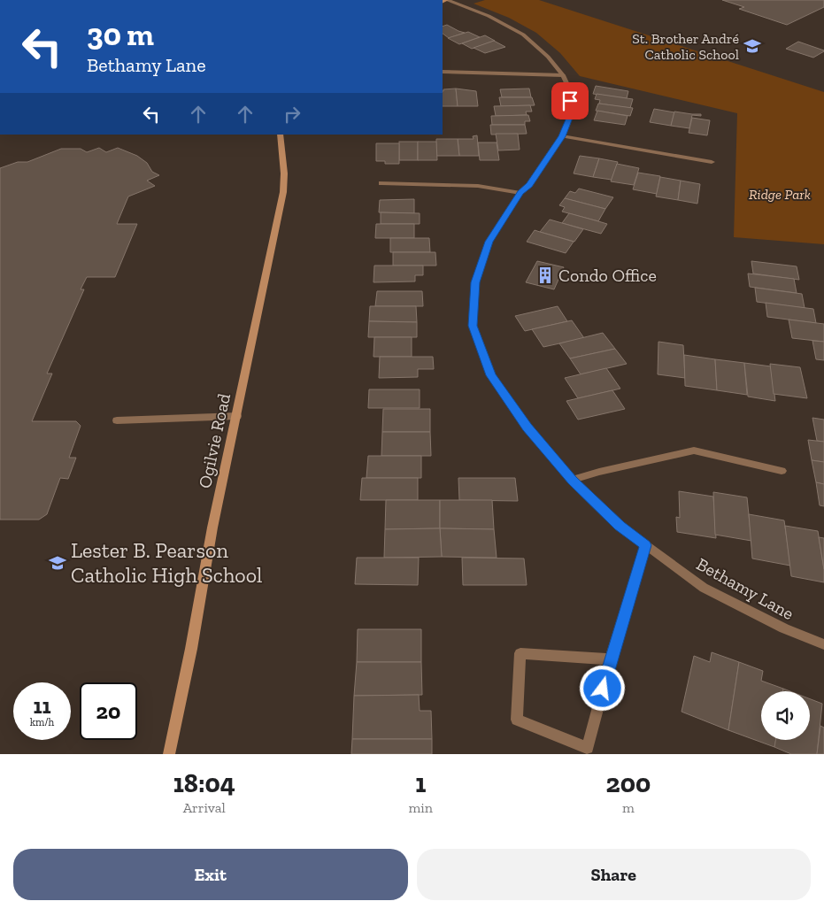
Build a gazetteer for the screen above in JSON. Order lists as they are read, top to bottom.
{
  "streets": {
    "main road": ["Ogilvie Road"],
    "street": ["Bethamy Lane"]
  },
  "parks": ["Ridge Park"],
  "places": {
    "school or university": ["St. Brother André Catholic School", "Lester B. Pearson Catholic High School"],
    "building": ["Condo Office"]
  },
  "page": {
    "turn": ["30 m", "Bethamy Lane"],
    "speed": "11 km/h",
    "limit": "20",
    "eta": [
      "18:04",
      "Arrival",
      "1",
      "min",
      "200",
      "m"
    ],
    "buttons": ["Exit", "Share"]
  }
}
